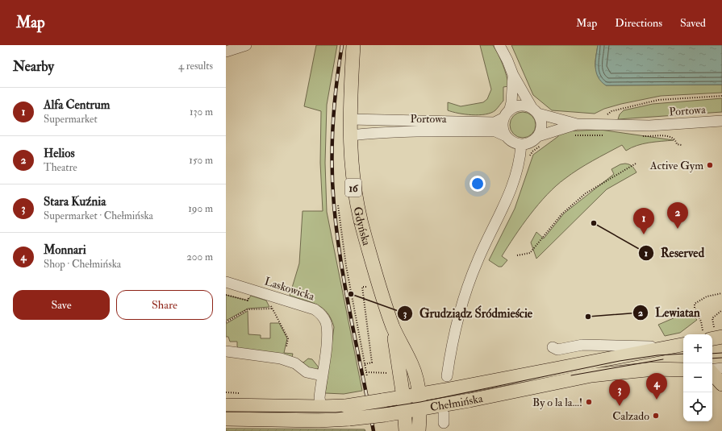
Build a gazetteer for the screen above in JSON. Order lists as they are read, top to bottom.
{
  "streets": {
    "main road": ["16", "Gdyńska", "Chełmińska"],
    "street": ["Portowa", "Laskowicka"]
  },
  "crossings": [
    ["Portowa", "Gdyńska"],
    ["16", "Gdyńska"],
    ["16", "Chełmińska"],
    ["Gdyńska", "Chełmińska"],
    ["Laskowicka", "Chełmińska"]
  ],
  "places": [
    "Active Gym",
    "Reserved",
    "Grudziądz Śródmieście",
    "Lewiatan",
    "By o la la...!",
    "Calzado"
  ],
  "page": {
    "header": "Map",
    "nav": ["Map", "Directions", "Saved"],
    "heading": ["Nearby", "4 results"],
    "list": [
      {
        "mark": "1",
        "name": "Alfa Centrum",
        "note": "Supermarket",
        "value": "130 m"
      },
      {
        "mark": "2",
        "name": "Helios",
        "note": "Theatre",
        "value": "150 m"
      },
      {
        "mark": "3",
        "name": "Stara Kuźnia",
        "note": "Supermarket · Chełmińska",
        "value": "190 m"
      },
      {
        "mark": "4",
        "name": "Monnari",
        "note": "Shop · Chełmińska",
        "value": "200 m"
      }
    ],
    "pins": [
      "2",
      "1",
      "4",
      "3"
    ],
    "buttons": ["Save", "Share"],
    "map_buttons": ["+", "−"]
  }
}
